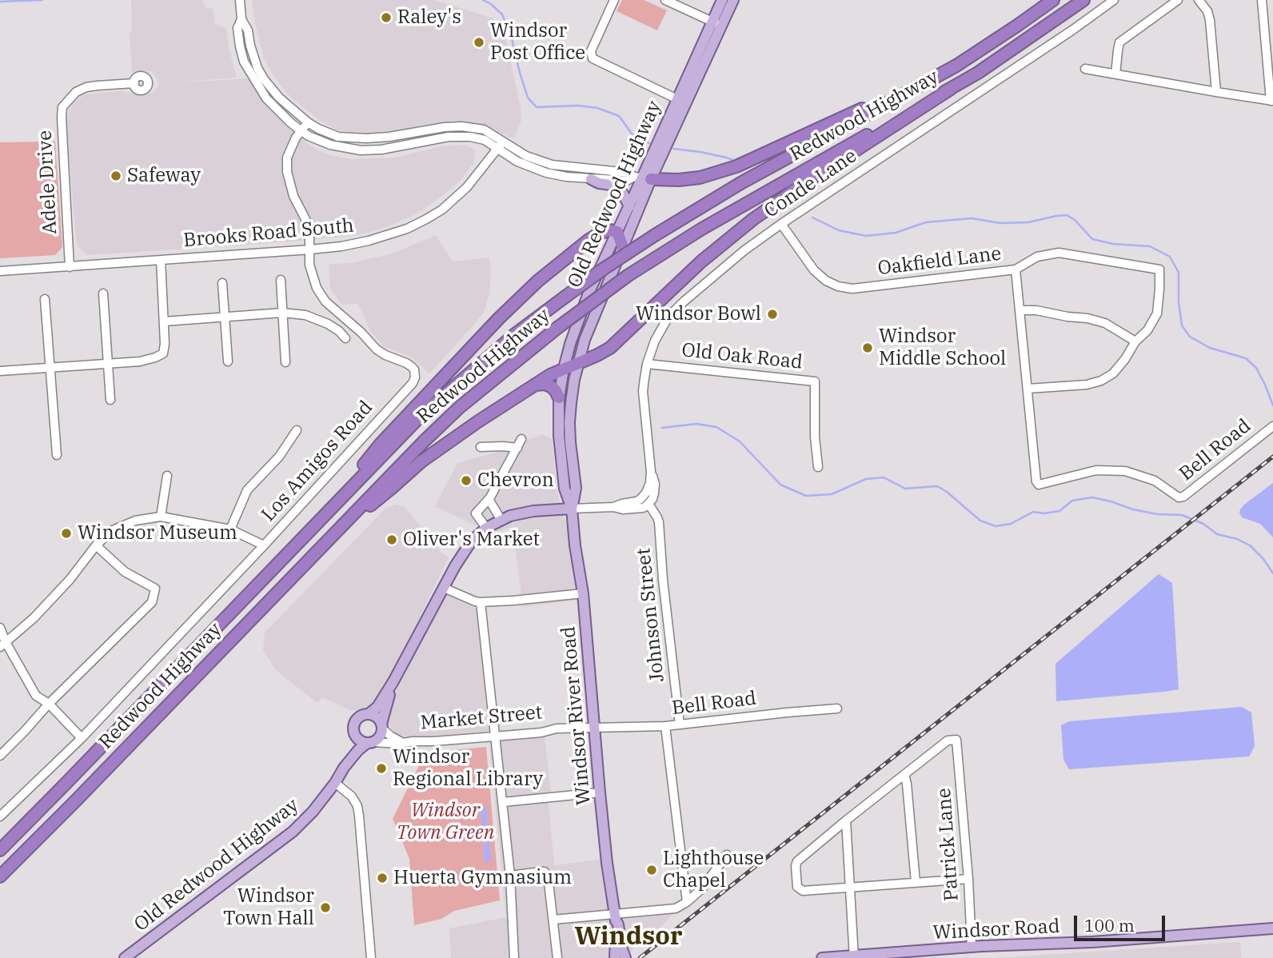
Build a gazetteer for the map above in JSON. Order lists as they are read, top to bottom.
{
  "streets": {
    "highway": ["Redwood Highway"],
    "main road": ["Old Redwood Highway", "Windsor River Road", "Windsor Road"],
    "street": [
      "Adele Drive",
      "Conde Lane",
      "Brooks Road South",
      "Oakfield Lane",
      "Old Oak Road",
      "Bell Road",
      "Los Amigos Road",
      "Johnson Street",
      "Market Street",
      "Patrick Lane"
    ]
  },
  "crossings": [
    ["Adele Drive", "Brooks Road South"],
    ["Conde Lane", "Old Redwood Highway"],
    ["Conde Lane", "Oakfield Lane"],
    ["Conde Lane", "Old Oak Road"],
    ["Conde Lane", "Johnson Street"],
    ["Conde Lane", "Windsor River Road"],
    ["Old Redwood Highway", "Windsor River Road"],
    ["Old Redwood Highway", "Market Street"],
    ["Brooks Road South", "Los Amigos Road"],
    ["Bell Road", "Johnson Street"],
    ["Bell Road", "Windsor River Road"],
    ["Bell Road", "Market Street"],
    ["Windsor River Road", "Market Street"],
    ["Patrick Lane", "Windsor Road"]
  ],
  "districts": ["Windsor"],
  "parks": ["Windsor Town Green"],
  "places": [
    "Raley's",
    "Windsor Post Office",
    "Safeway",
    "Windsor Bowl",
    "Windsor Middle School",
    "Chevron",
    "Windsor Museum",
    "Oliver's Market",
    "Windsor Regional Library",
    "Lighthouse Chapel",
    "Huerta Gymnasium",
    "Windsor Town Hall"
  ],
  "scale_bar": "100 m"
}
